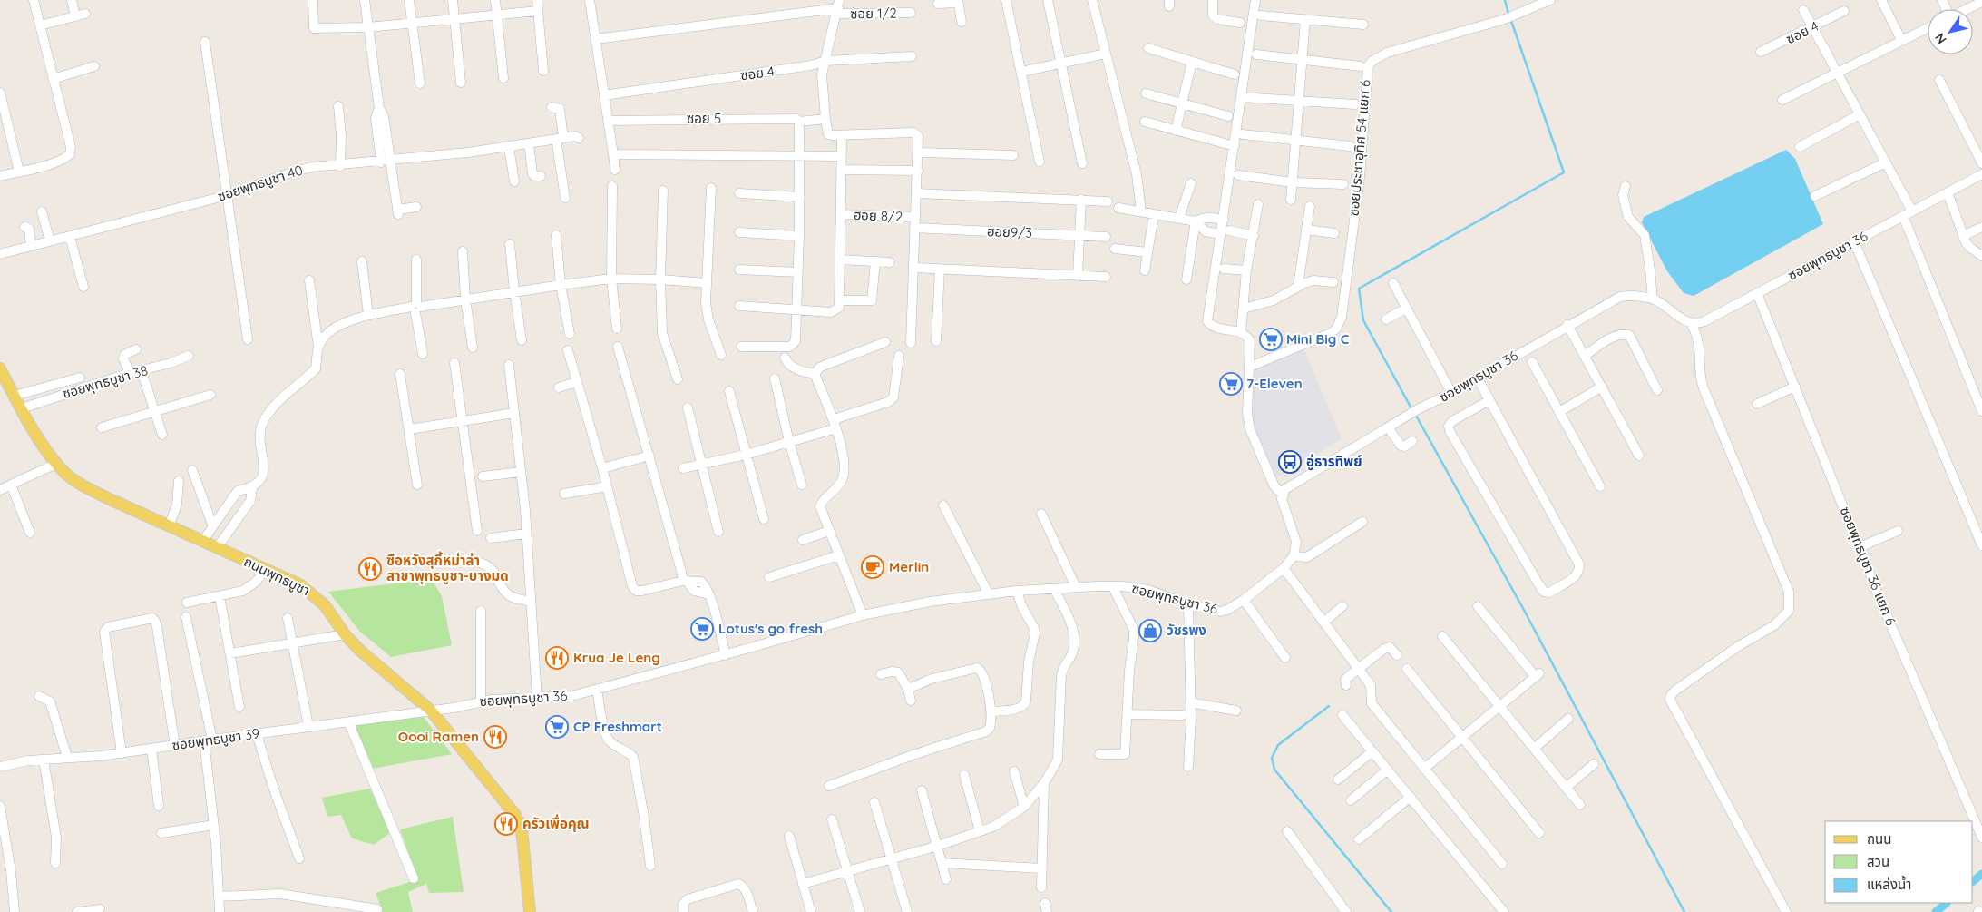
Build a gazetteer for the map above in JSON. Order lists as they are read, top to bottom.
{
  "streets": {
    "main road": ["ถนนพุทธบูชา"],
    "street": [
      "ซอย 1/2",
      "ซอย 4",
      "ซอย 5",
      "ซอยประชาอุทิศ 54 แยก 6",
      "ซอยพุทธบูชา 40",
      "ฮอย 8/2",
      "ฮอย9/3",
      "ซอยพุทธบูชา 36",
      "ซอยพุทธบูชา 38",
      "ซอยพุทธบูชา 36 แยก 6",
      "ซอยพุทธบูชา 39"
    ]
  },
  "crossings": [
    ["ซอยพุทธบูชา 36", "ซอยพุทธบูชา 36 แยก 6"],
    ["ซอยพุทธบูชา 36", "ถนนพุทธบูชา"],
    ["ซอยพุทธบูชา 36", "ซอยพุทธบูชา 39"],
    ["ซอยพุทธบูชา 38", "ถนนพุทธบูชา"],
    ["ถนนพุทธบูชา", "ซอยพุทธบูชา 39"]
  ],
  "places": {
    "supermarket": [
      "Mini Big C",
      "7-Eleven",
      "Lotus's go fresh",
      "CP Freshmart"
    ],
    "bus stop": ["อู่ธารทิพย์"],
    "cafe": ["Merlin"],
    "restaurant": [
      "ซือหวังสุกี้หม่าล่า สาขาพุทธบูชา-บางมด",
      "Krua Je Leng",
      "Oooi Ramen",
      "ครัวเพื่อคุณ"
    ],
    "shop": ["วัชรพง"]
  },
  "legend": ["ถนน", "สวน", "แหล่งน้ำ"],
  "north": "bottom left"
}
